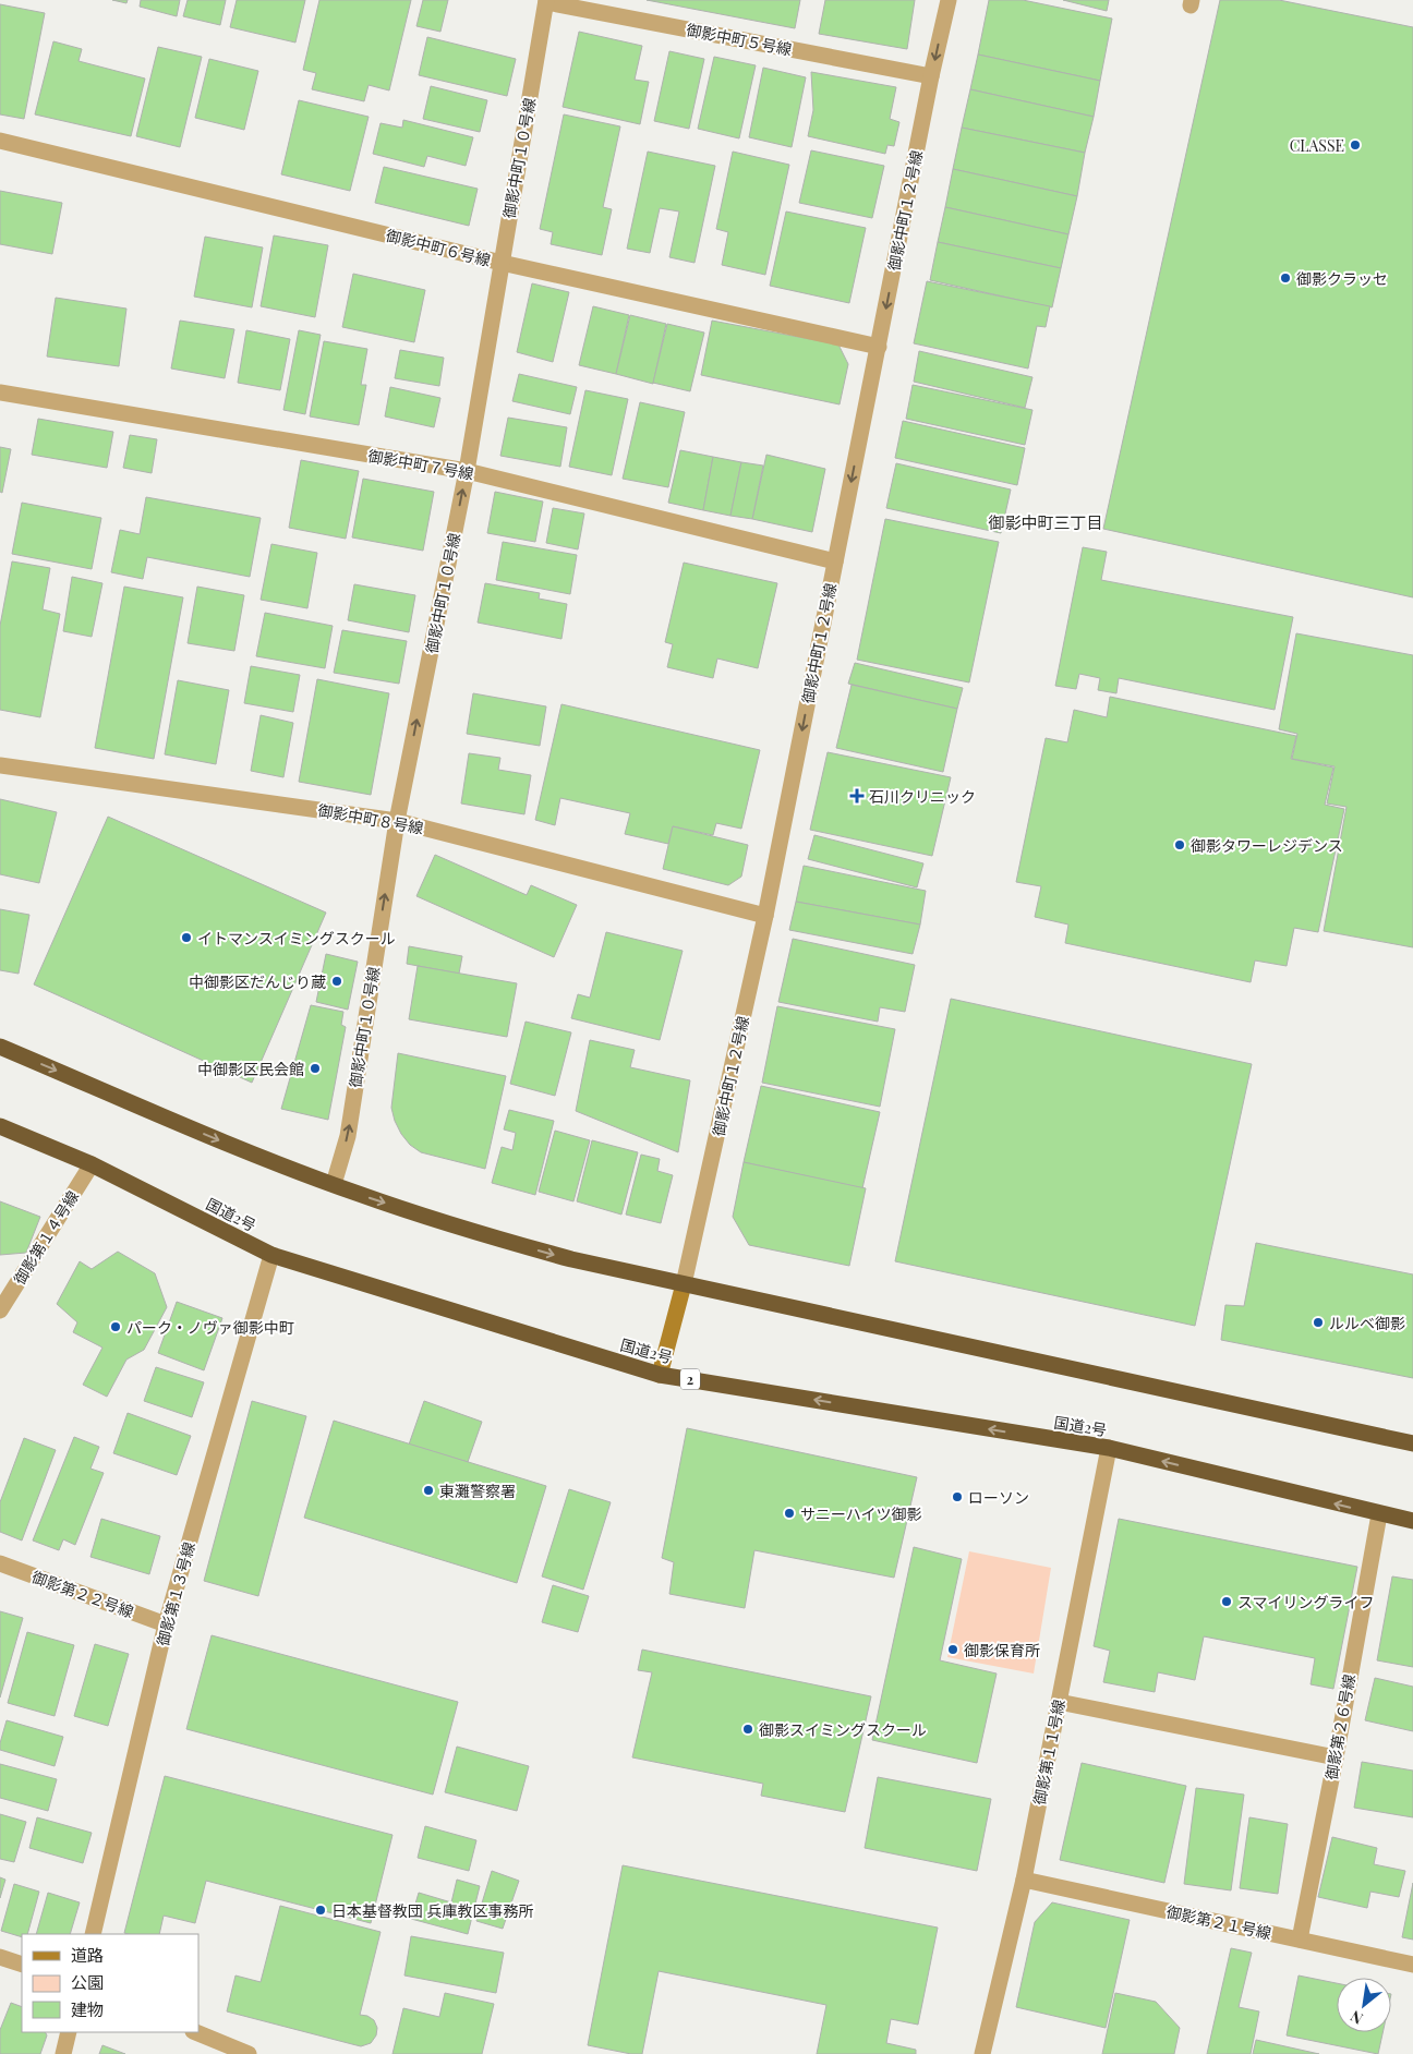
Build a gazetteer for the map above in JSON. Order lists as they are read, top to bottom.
{
  "streets": {
    "highway": ["国道2号", "2"],
    "street": [
      "御影中町５号線",
      "御影中町１０号線",
      "御影中町１２号線",
      "御影中町６号線",
      "御影中町７号線",
      "御影中町８号線",
      "御影第１４号線",
      "御影第２２号線",
      "御影第１３号線",
      "御影第２６号線",
      "御影第１１号線",
      "御影第２１号線"
    ]
  },
  "crossings": [
    ["御影中町５号線", "御影中町１０号線"],
    ["御影中町５号線", "御影中町１２号線"],
    ["御影中町１０号線", "御影中町６号線"],
    ["御影中町１０号線", "御影中町７号線"],
    ["御影中町１０号線", "御影中町８号線"],
    ["御影中町１２号線", "御影中町６号線"],
    ["御影中町１２号線", "御影中町７号線"],
    ["御影中町１２号線", "御影中町８号線"],
    ["国道2号", "御影第１４号線"],
    ["国道2号", "御影第１３号線"],
    ["国道2号", "御影第２６号線"],
    ["国道2号", "御影第１１号線"],
    ["御影第２２号線", "御影第１３号線"],
    ["御影第２６号線", "御影第２１号線"],
    ["御影第１１号線", "御影第２１号線"]
  ],
  "one_way": ["御影中町１０号線", "御影中町１２号線"],
  "districts": ["御影中町三丁目"],
  "places": {
    "other": [
      "CLASSE",
      "御影クラッセ",
      "御影タワーレジデンス",
      "イトマンスイミングスクール",
      "中御影区だんじり蔵",
      "中御影区民会館",
      "ルルベ御影",
      "パーク・ノヴァ御影中町",
      "東灘警察署",
      "ローソン",
      "サニーハイツ御影",
      "スマイリングライフ",
      "御影保育所",
      "御影スイミングスクール",
      "日本基督教団 兵庫教区事務所"
    ],
    "health": ["石川クリニック"]
  },
  "legend": ["道路", "公園", "建物"],
  "north": "bottom left"
}
